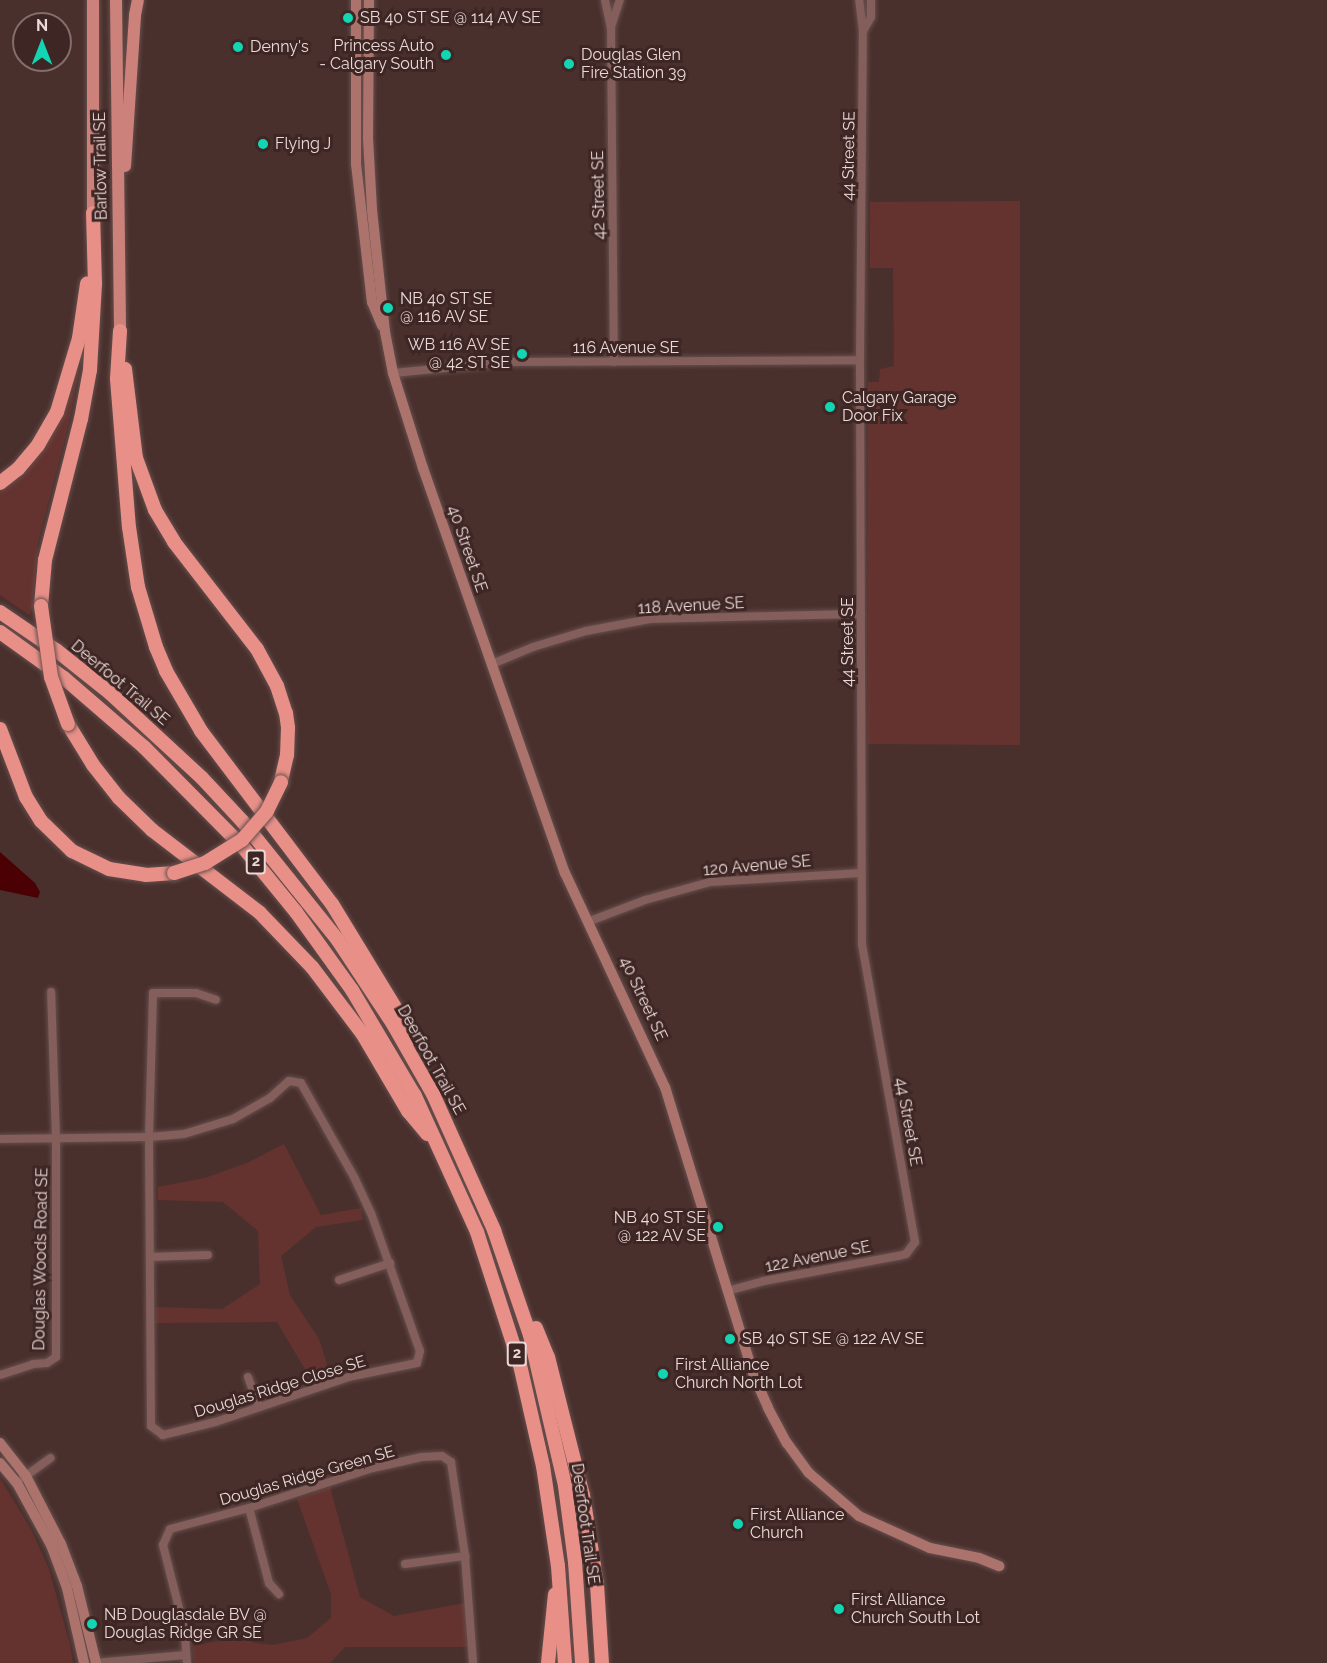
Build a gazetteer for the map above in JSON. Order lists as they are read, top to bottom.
{
  "streets": {
    "highway": ["Deerfoot Trail SE", "2"],
    "main road": ["Barlow Trail SE"],
    "street": [
      "44 Street SE",
      "42 Street SE",
      "116 Avenue SE",
      "40 Street SE",
      "118 Avenue SE",
      "120 Avenue SE",
      "122 Avenue SE",
      "Douglas Woods Road SE",
      "Douglas Ridge Close SE",
      "Douglas Ridge Green SE"
    ]
  },
  "crossings": [
    ["44 Street SE", "116 Avenue SE"],
    ["44 Street SE", "118 Avenue SE"],
    ["44 Street SE", "120 Avenue SE"],
    ["44 Street SE", "122 Avenue SE"],
    ["42 Street SE", "116 Avenue SE"],
    ["116 Avenue SE", "40 Street SE"],
    ["40 Street SE", "118 Avenue SE"],
    ["40 Street SE", "120 Avenue SE"],
    ["40 Street SE", "122 Avenue SE"],
    ["Douglas Woods Road SE", "Douglas Ridge Close SE"]
  ],
  "places": [
    "SB 40 ST SE @ 114 AV SE",
    "Denny's",
    "Princess Auto - Calgary South",
    "Douglas Glen Fire Station 39",
    "Flying J",
    "NB 40 ST SE @ 116 AV SE",
    "WB 116 AV SE @ 42 ST SE",
    "Calgary Garage Door Fix",
    "NB 40 ST SE @ 122 AV SE",
    "SB 40 ST SE @ 122 AV SE",
    "First Alliance Church North Lot",
    "First Alliance Church",
    "First Alliance Church South Lot",
    "NB Douglasdale BV @ Douglas Ridge GR SE"
  ],
  "north": "top"
}
